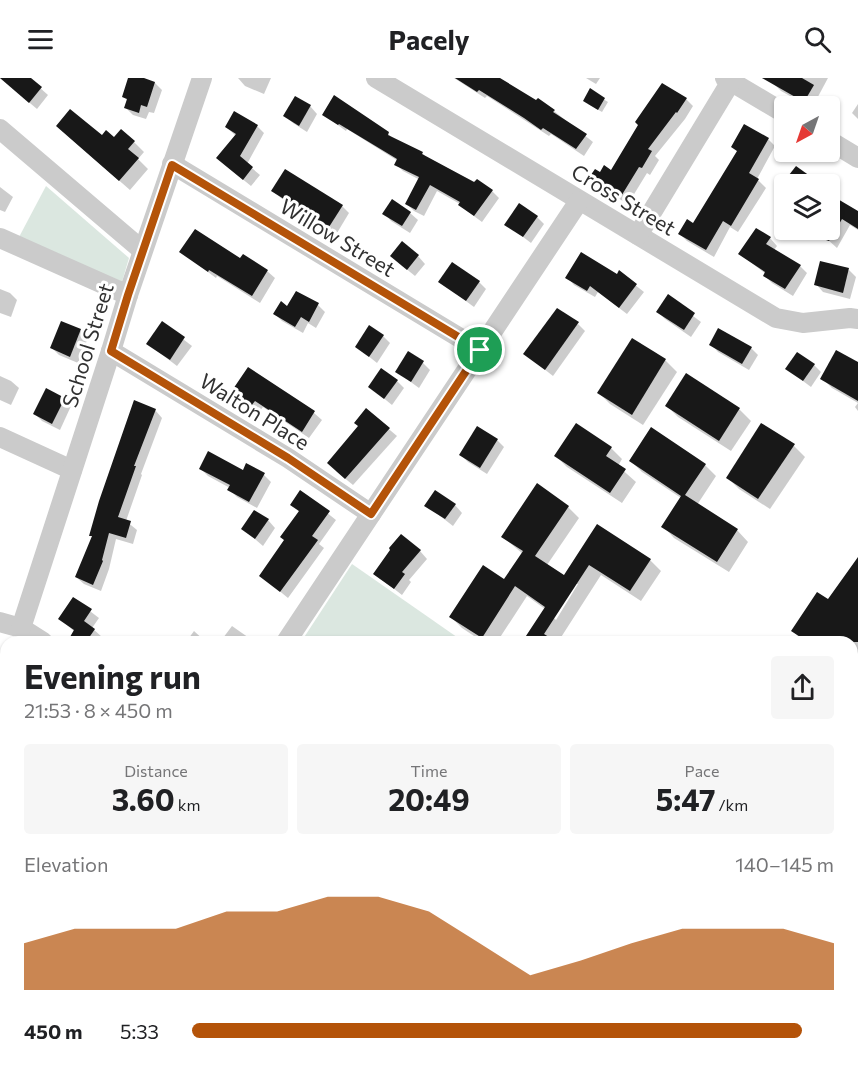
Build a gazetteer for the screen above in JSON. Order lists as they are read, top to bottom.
{
  "streets": {
    "street": [
      "Cross Street",
      "Willow Street",
      "School Street",
      "Walton Place"
    ]
  },
  "crossings": [
    ["Willow Street", "School Street"],
    ["School Street", "Walton Place"]
  ],
  "north": "bottom left",
  "page": {
    "header": "Pacely",
    "heading": ["Evening run", "21:53 · 8 × 450 m"],
    "stats": [
      ["Distance", "3.60 km"],
      ["Time", "20:49"],
      ["Pace", "5:47 /km"]
    ],
    "chart": ["Elevation", "140–145 m"],
    "list": [
      {
        "name": "450 m",
        "note": "5:33"
      }
    ]
  }
}
